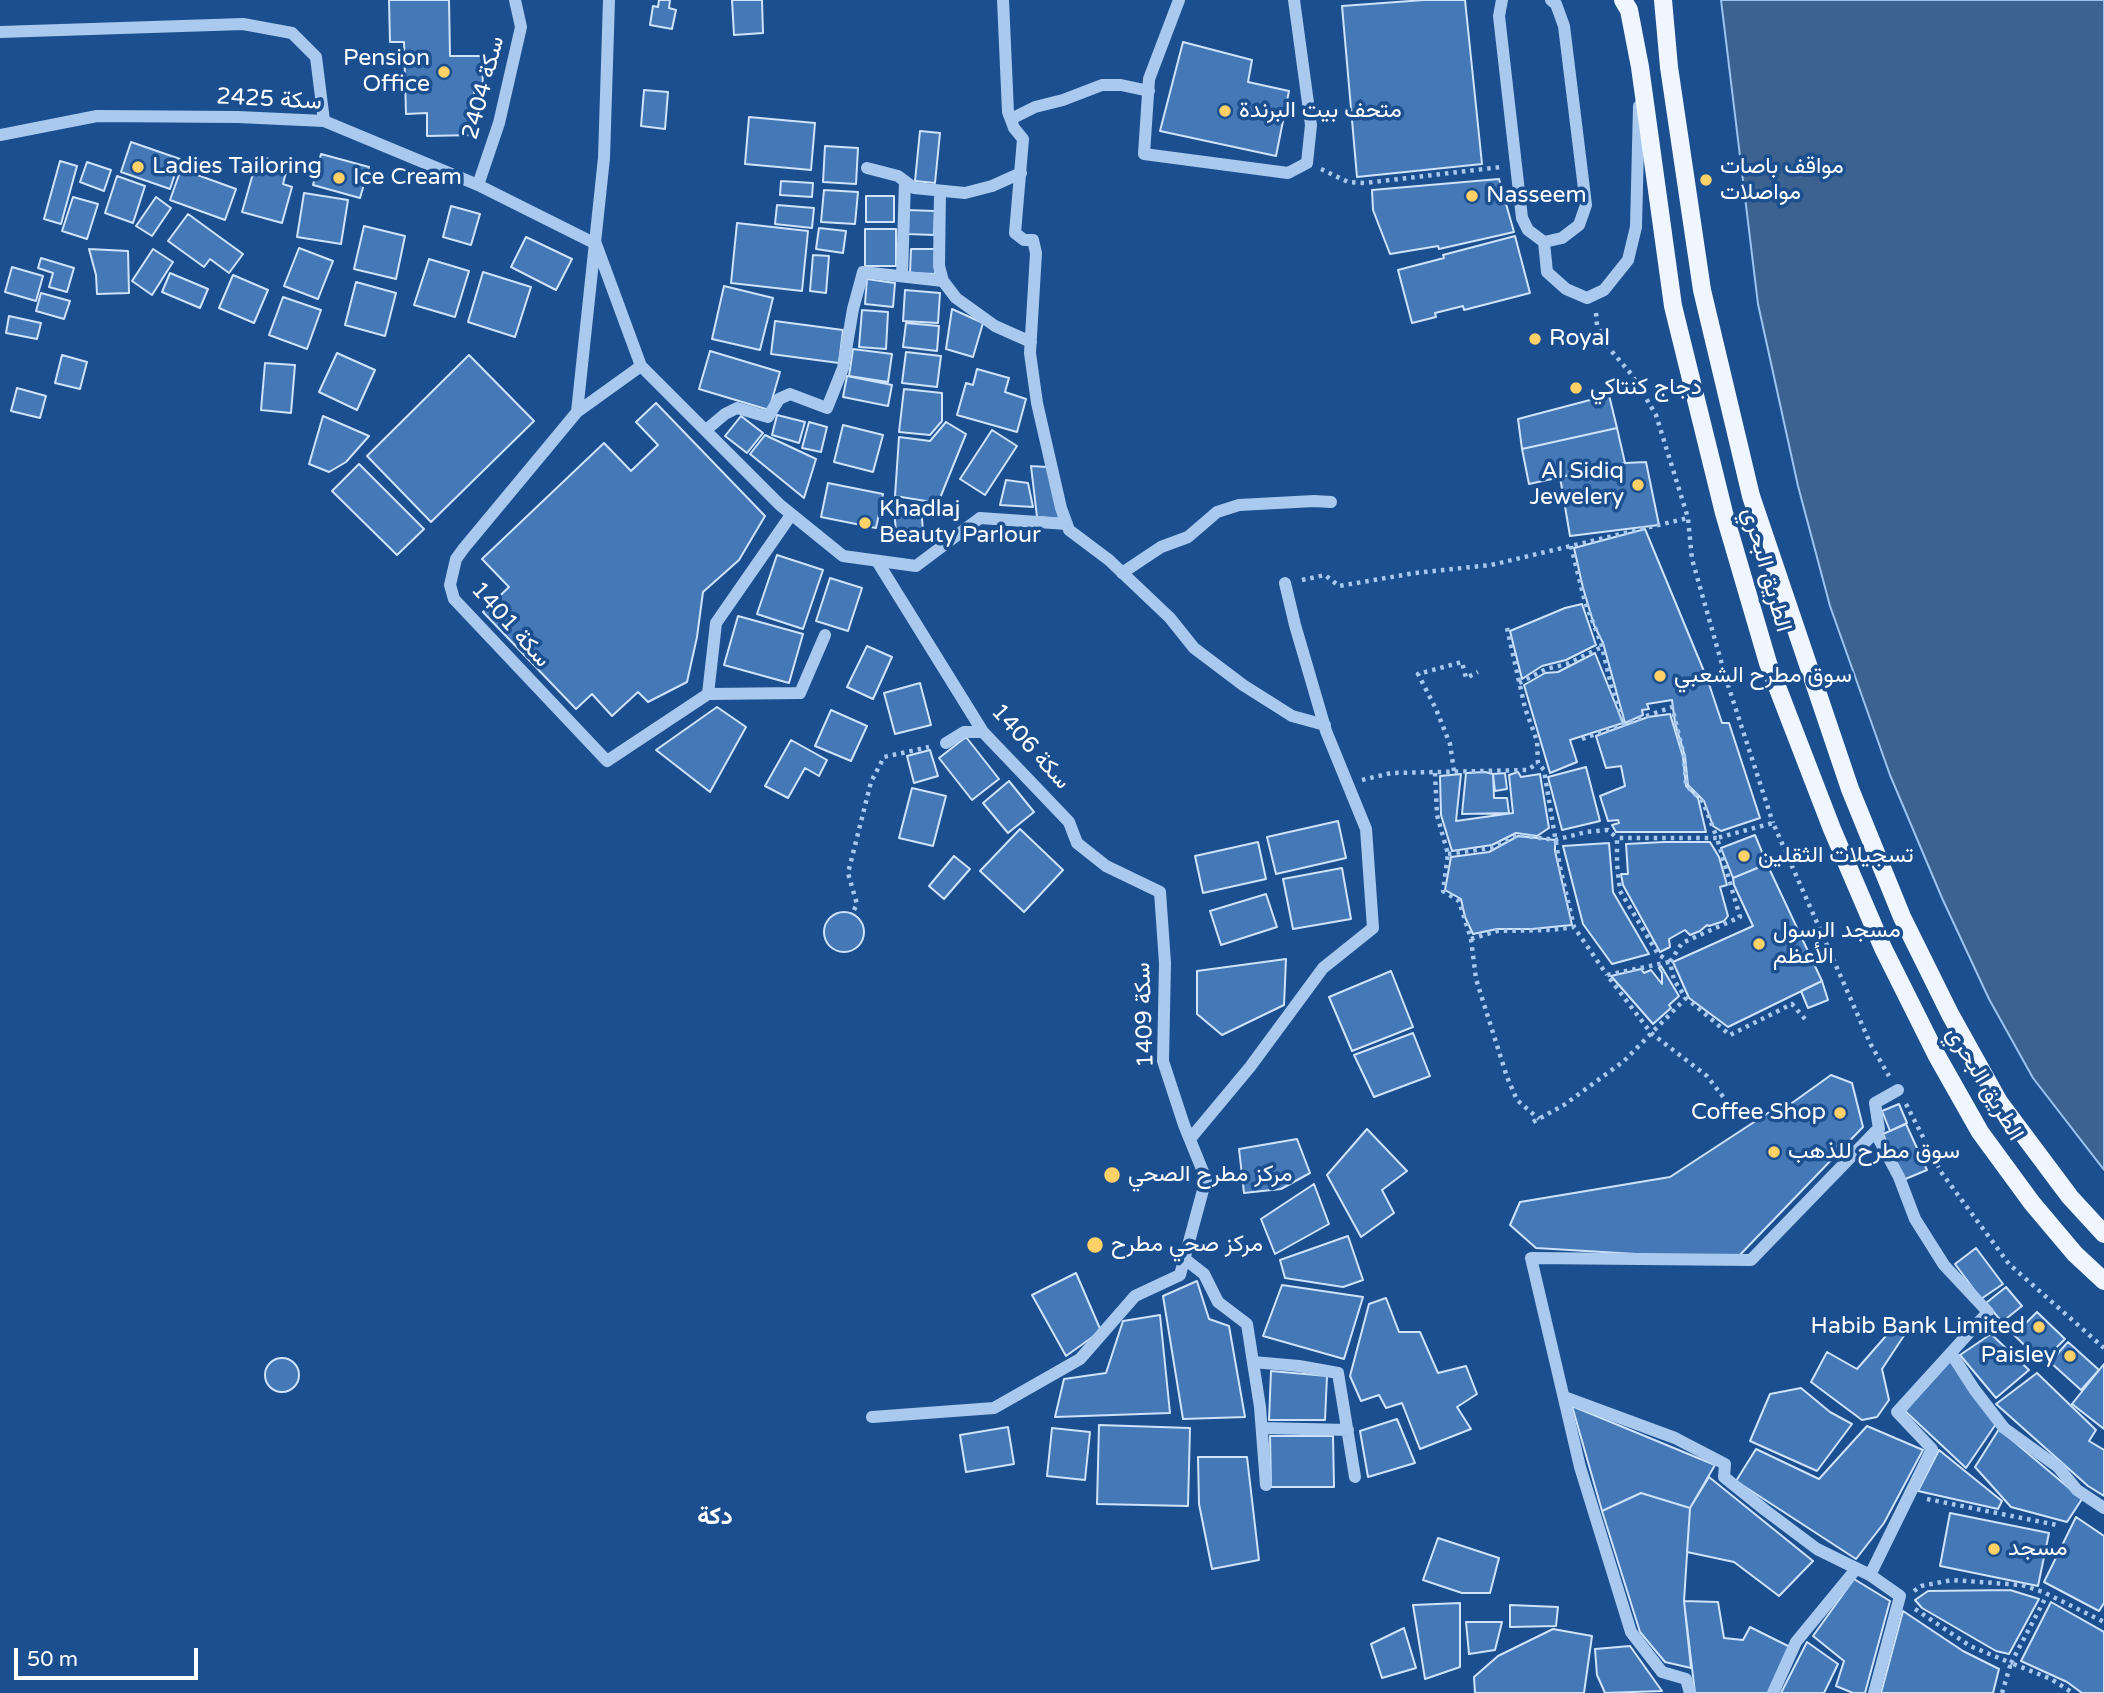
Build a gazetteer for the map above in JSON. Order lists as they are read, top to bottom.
{
  "streets": {
    "main road": ["الطريق البحري"],
    "street": [
      "سكة 2404",
      "سكة 2425",
      "1401 سكة",
      "1406 سكة",
      "1409 سكة"
    ]
  },
  "crossings": [
    ["سكة 2404", "سكة 2425"],
    ["1406 سكة", "1409 سكة"]
  ],
  "districts": ["دكة"],
  "places": [
    "Pension Office",
    "متحف بيت البرندة",
    "Ladies Tailoring",
    "Ice Cream",
    "مواقف باصات مواصلات",
    "Nasseem",
    "Royal",
    "دجاج كنتاكي",
    "Al Sidiq Jewelery",
    "Khadlaj Beauty Parlour",
    "سوق مطرح الشعبي",
    "تسجيلات الثقلين",
    "مسجد الرسول الأعظم",
    "Coffee Shop",
    "سوق مطرح للذهب",
    "مركز مطرح الصحي",
    "مركز صحي مطرح",
    "Habib Bank Limited",
    "Paisley",
    "مسجد"
  ],
  "scale_bar": "50 m"
}
